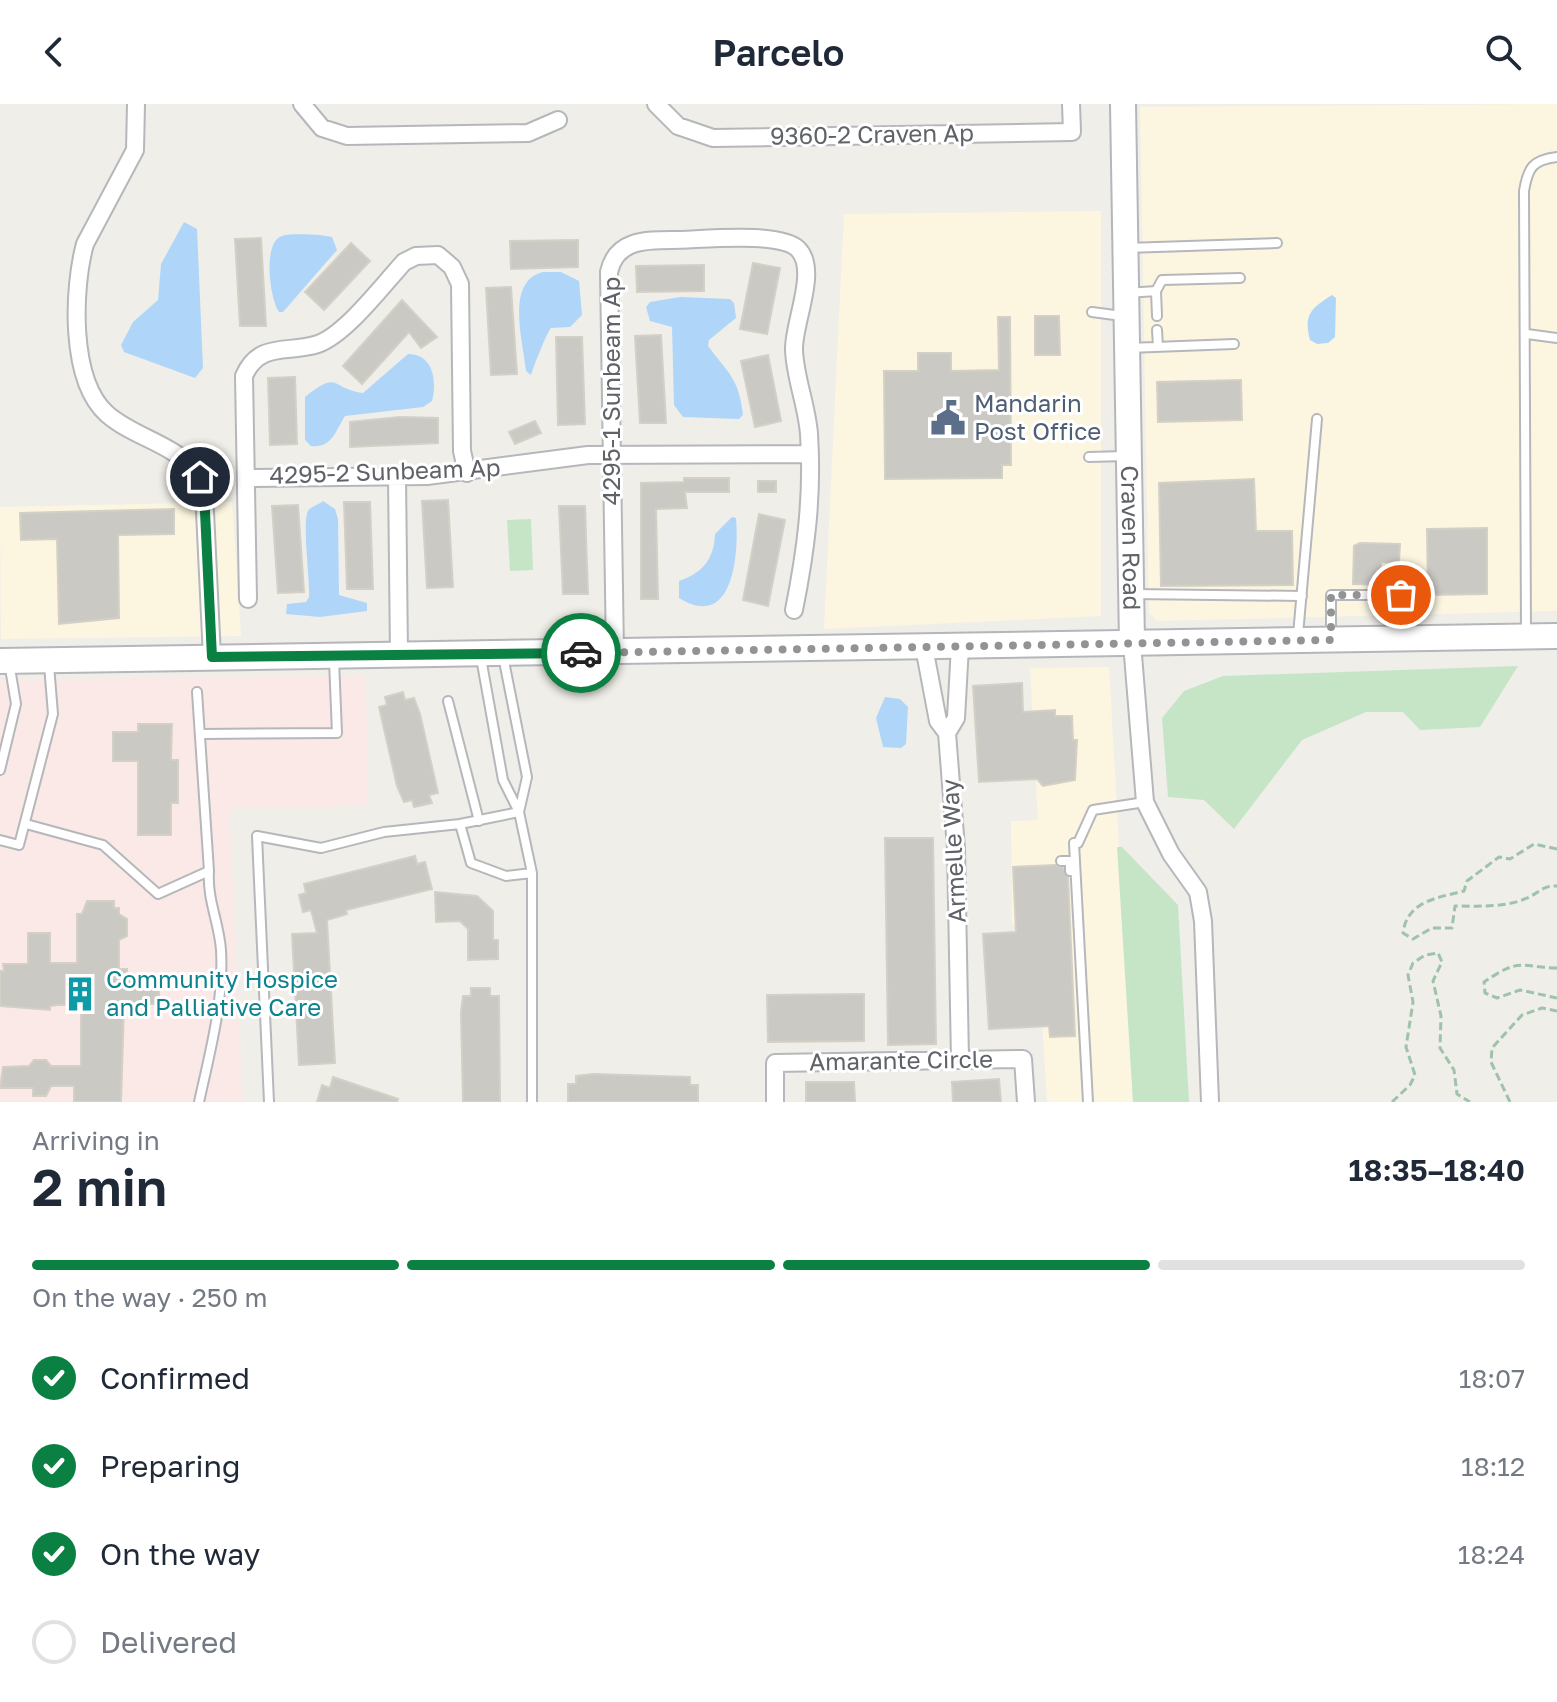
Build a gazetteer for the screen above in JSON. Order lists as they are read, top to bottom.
{
  "streets": {
    "street": [
      "9360-2 Craven Ap",
      "4295-1 Sunbeam Ap",
      "4295-2 Sunbeam Ap",
      "Craven Road",
      "Armelle Way",
      "Amarante Circle"
    ]
  },
  "crossings": [
    ["4295-1 Sunbeam Ap", "4295-2 Sunbeam Ap"],
    ["Armelle Way", "Amarante Circle"]
  ],
  "places": {
    "public building": ["Mandarin Post Office"],
    "building": ["Community Hospice and Palliative Care"]
  },
  "page": {
    "header": "Parcelo",
    "heading": ["2 min", "Arriving in", "18:35–18:40"],
    "bar": "On the way · 250 m",
    "list": [
      ["Confirmed", "18:07"],
      ["Preparing", "18:12"],
      ["On the way", "18:24"],
      "Delivered"
    ]
  }
}
